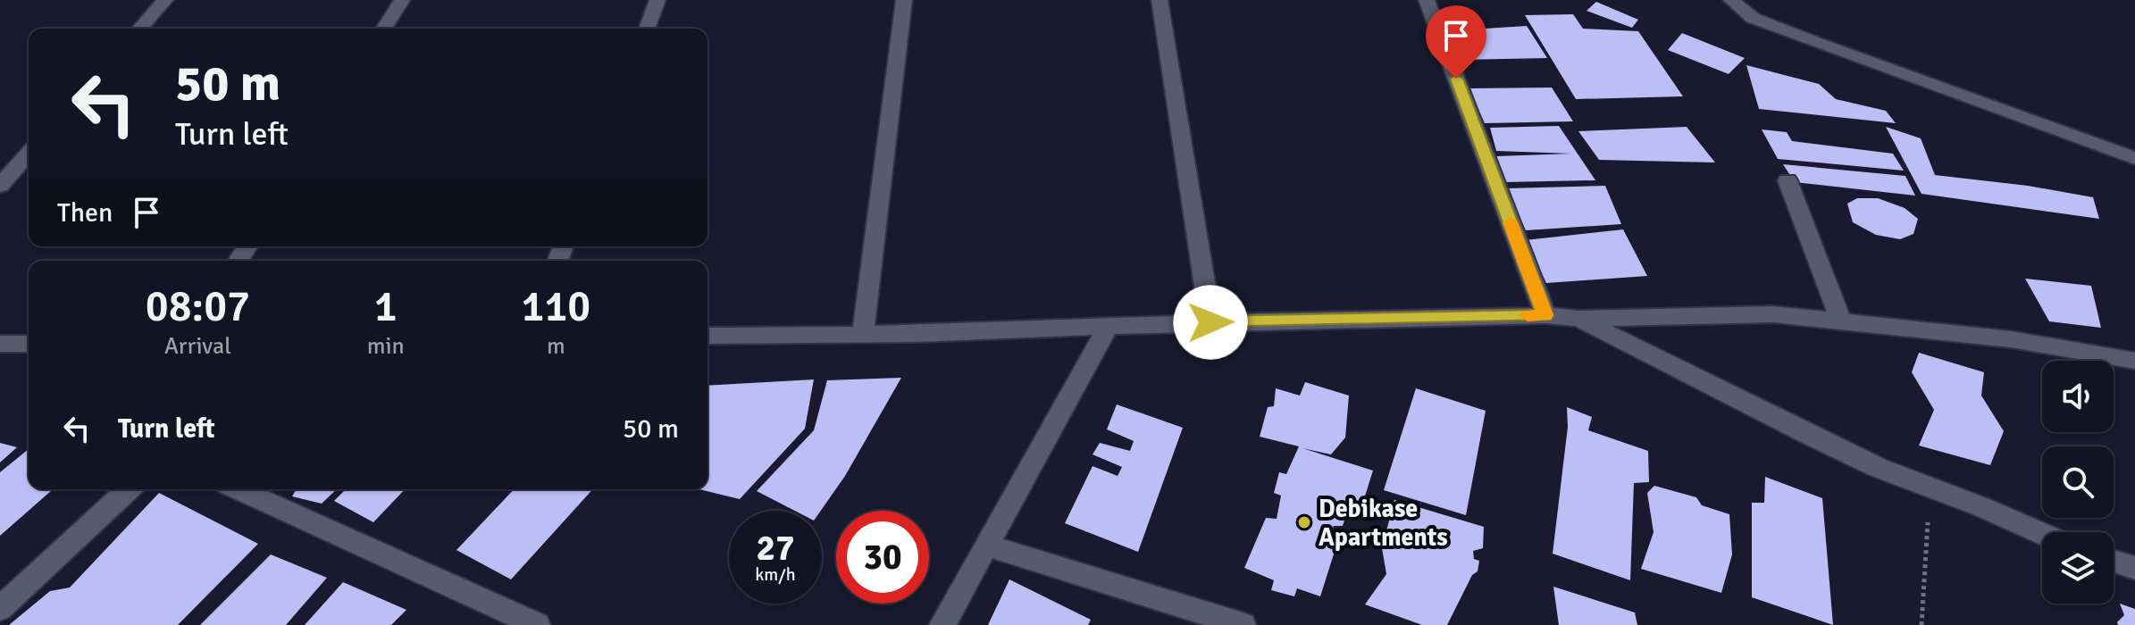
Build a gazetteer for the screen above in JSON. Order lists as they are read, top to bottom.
{
  "places": ["Debikase Apartments"],
  "page": {
    "turn": ["50 m", "Turn left"],
    "then": "Then",
    "eta": [
      "08:07",
      "Arrival",
      "1",
      "min",
      "110",
      "m"
    ],
    "list": [
      {
        "name": "Turn left",
        "value": "50 m"
      }
    ],
    "speed": "27 km/h",
    "limit": "30"
  }
}
